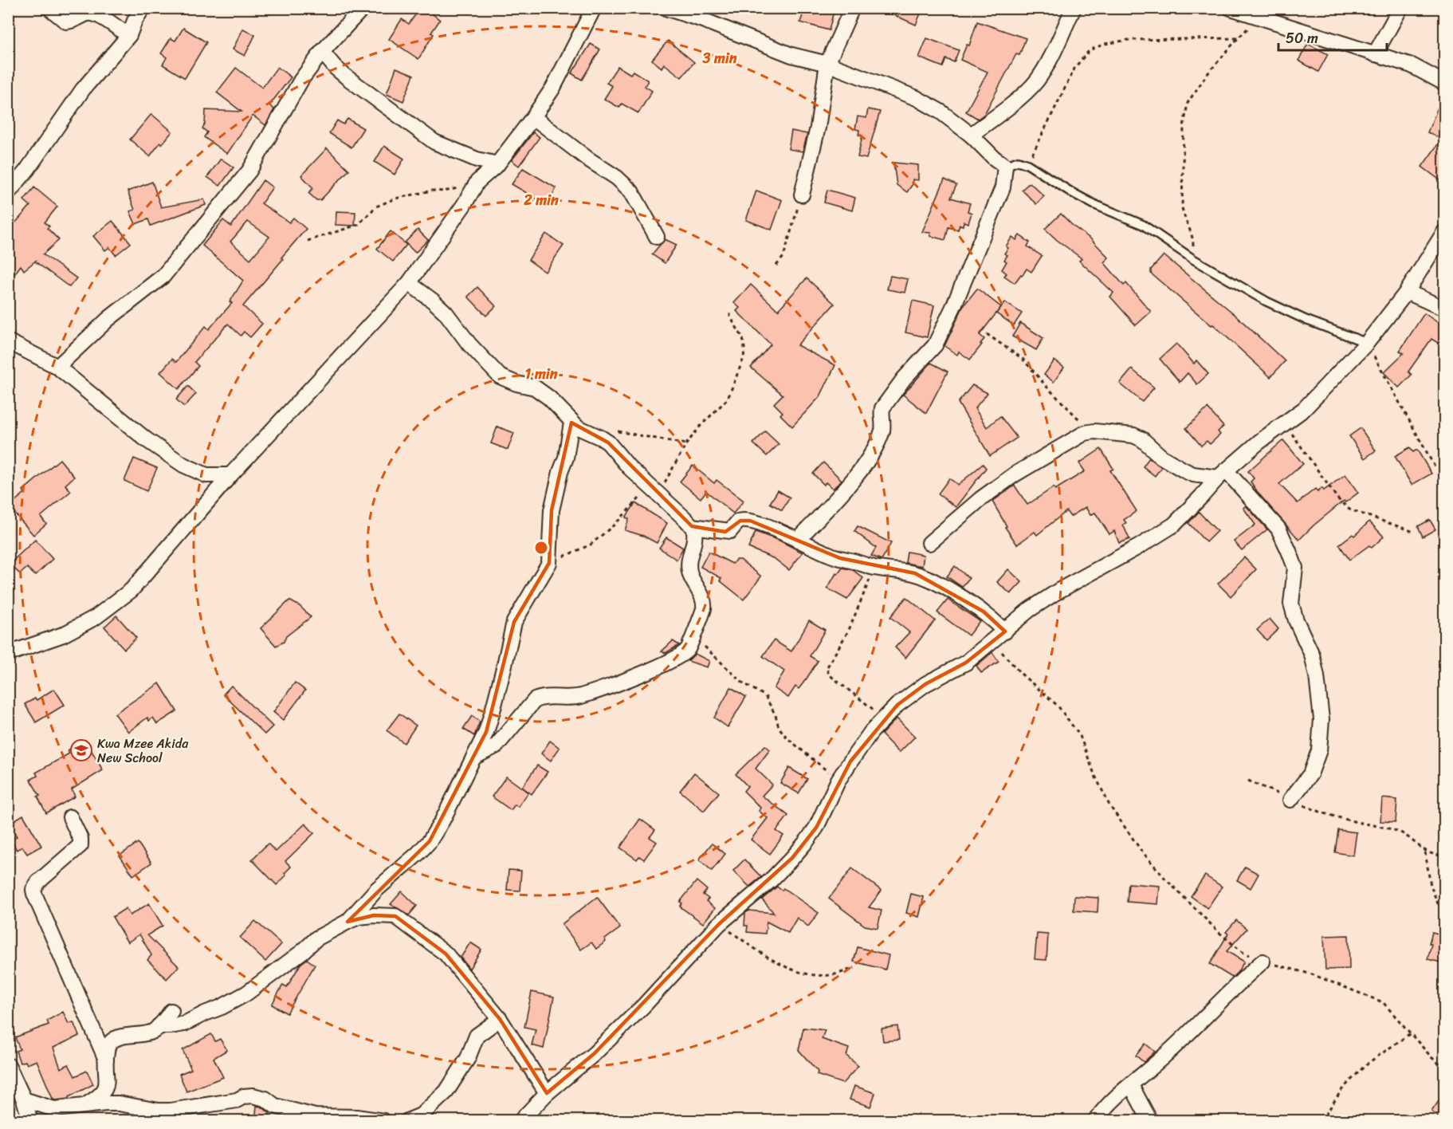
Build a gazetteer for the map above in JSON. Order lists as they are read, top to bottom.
{
  "places": {
    "school or university": ["Kwa Mzee Akida New School"]
  },
  "scale_bar": "50 m",
  "rings": ["3 min", "2 min", "1 min"]
}
